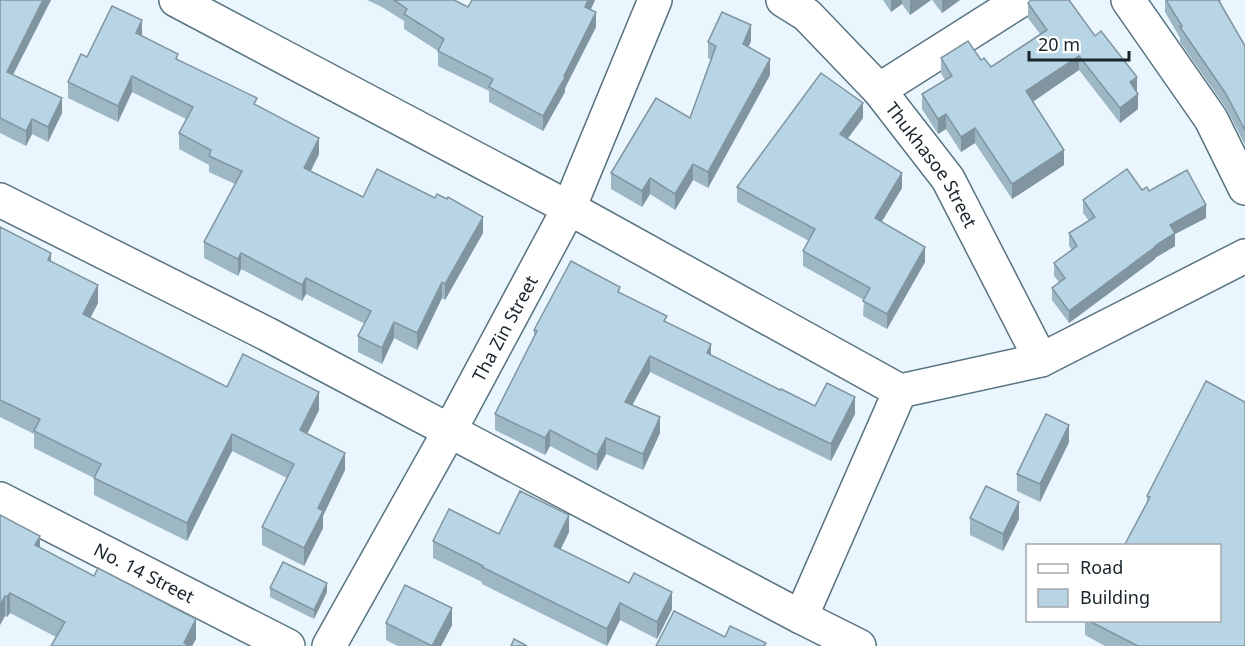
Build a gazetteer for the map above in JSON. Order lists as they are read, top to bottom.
{
  "streets": {
    "street": ["Thukhasoe Street", "Tha Zin Street", "No. 14 Street"]
  },
  "legend": ["Road", "Building"],
  "scale_bar": "20 m"
}
